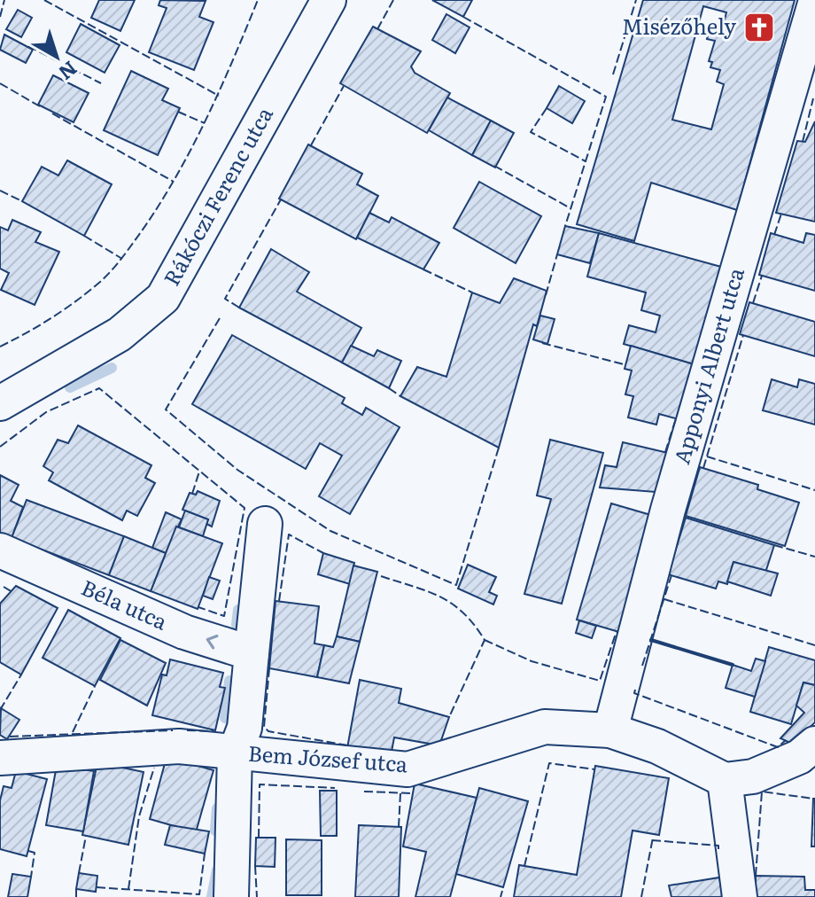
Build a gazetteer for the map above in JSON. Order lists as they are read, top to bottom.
{
  "streets": {
    "street": [
      "Rákóczi Ferenc utca",
      "Apponyi Albert utca",
      "Béla utca",
      "Bem József utca"
    ]
  },
  "crossings": [
    ["Apponyi Albert utca", "Bem József utca"]
  ],
  "one_way": ["Béla utca"],
  "places": {
    "church": ["Misézőhely"]
  },
  "north": "bottom right"
}
